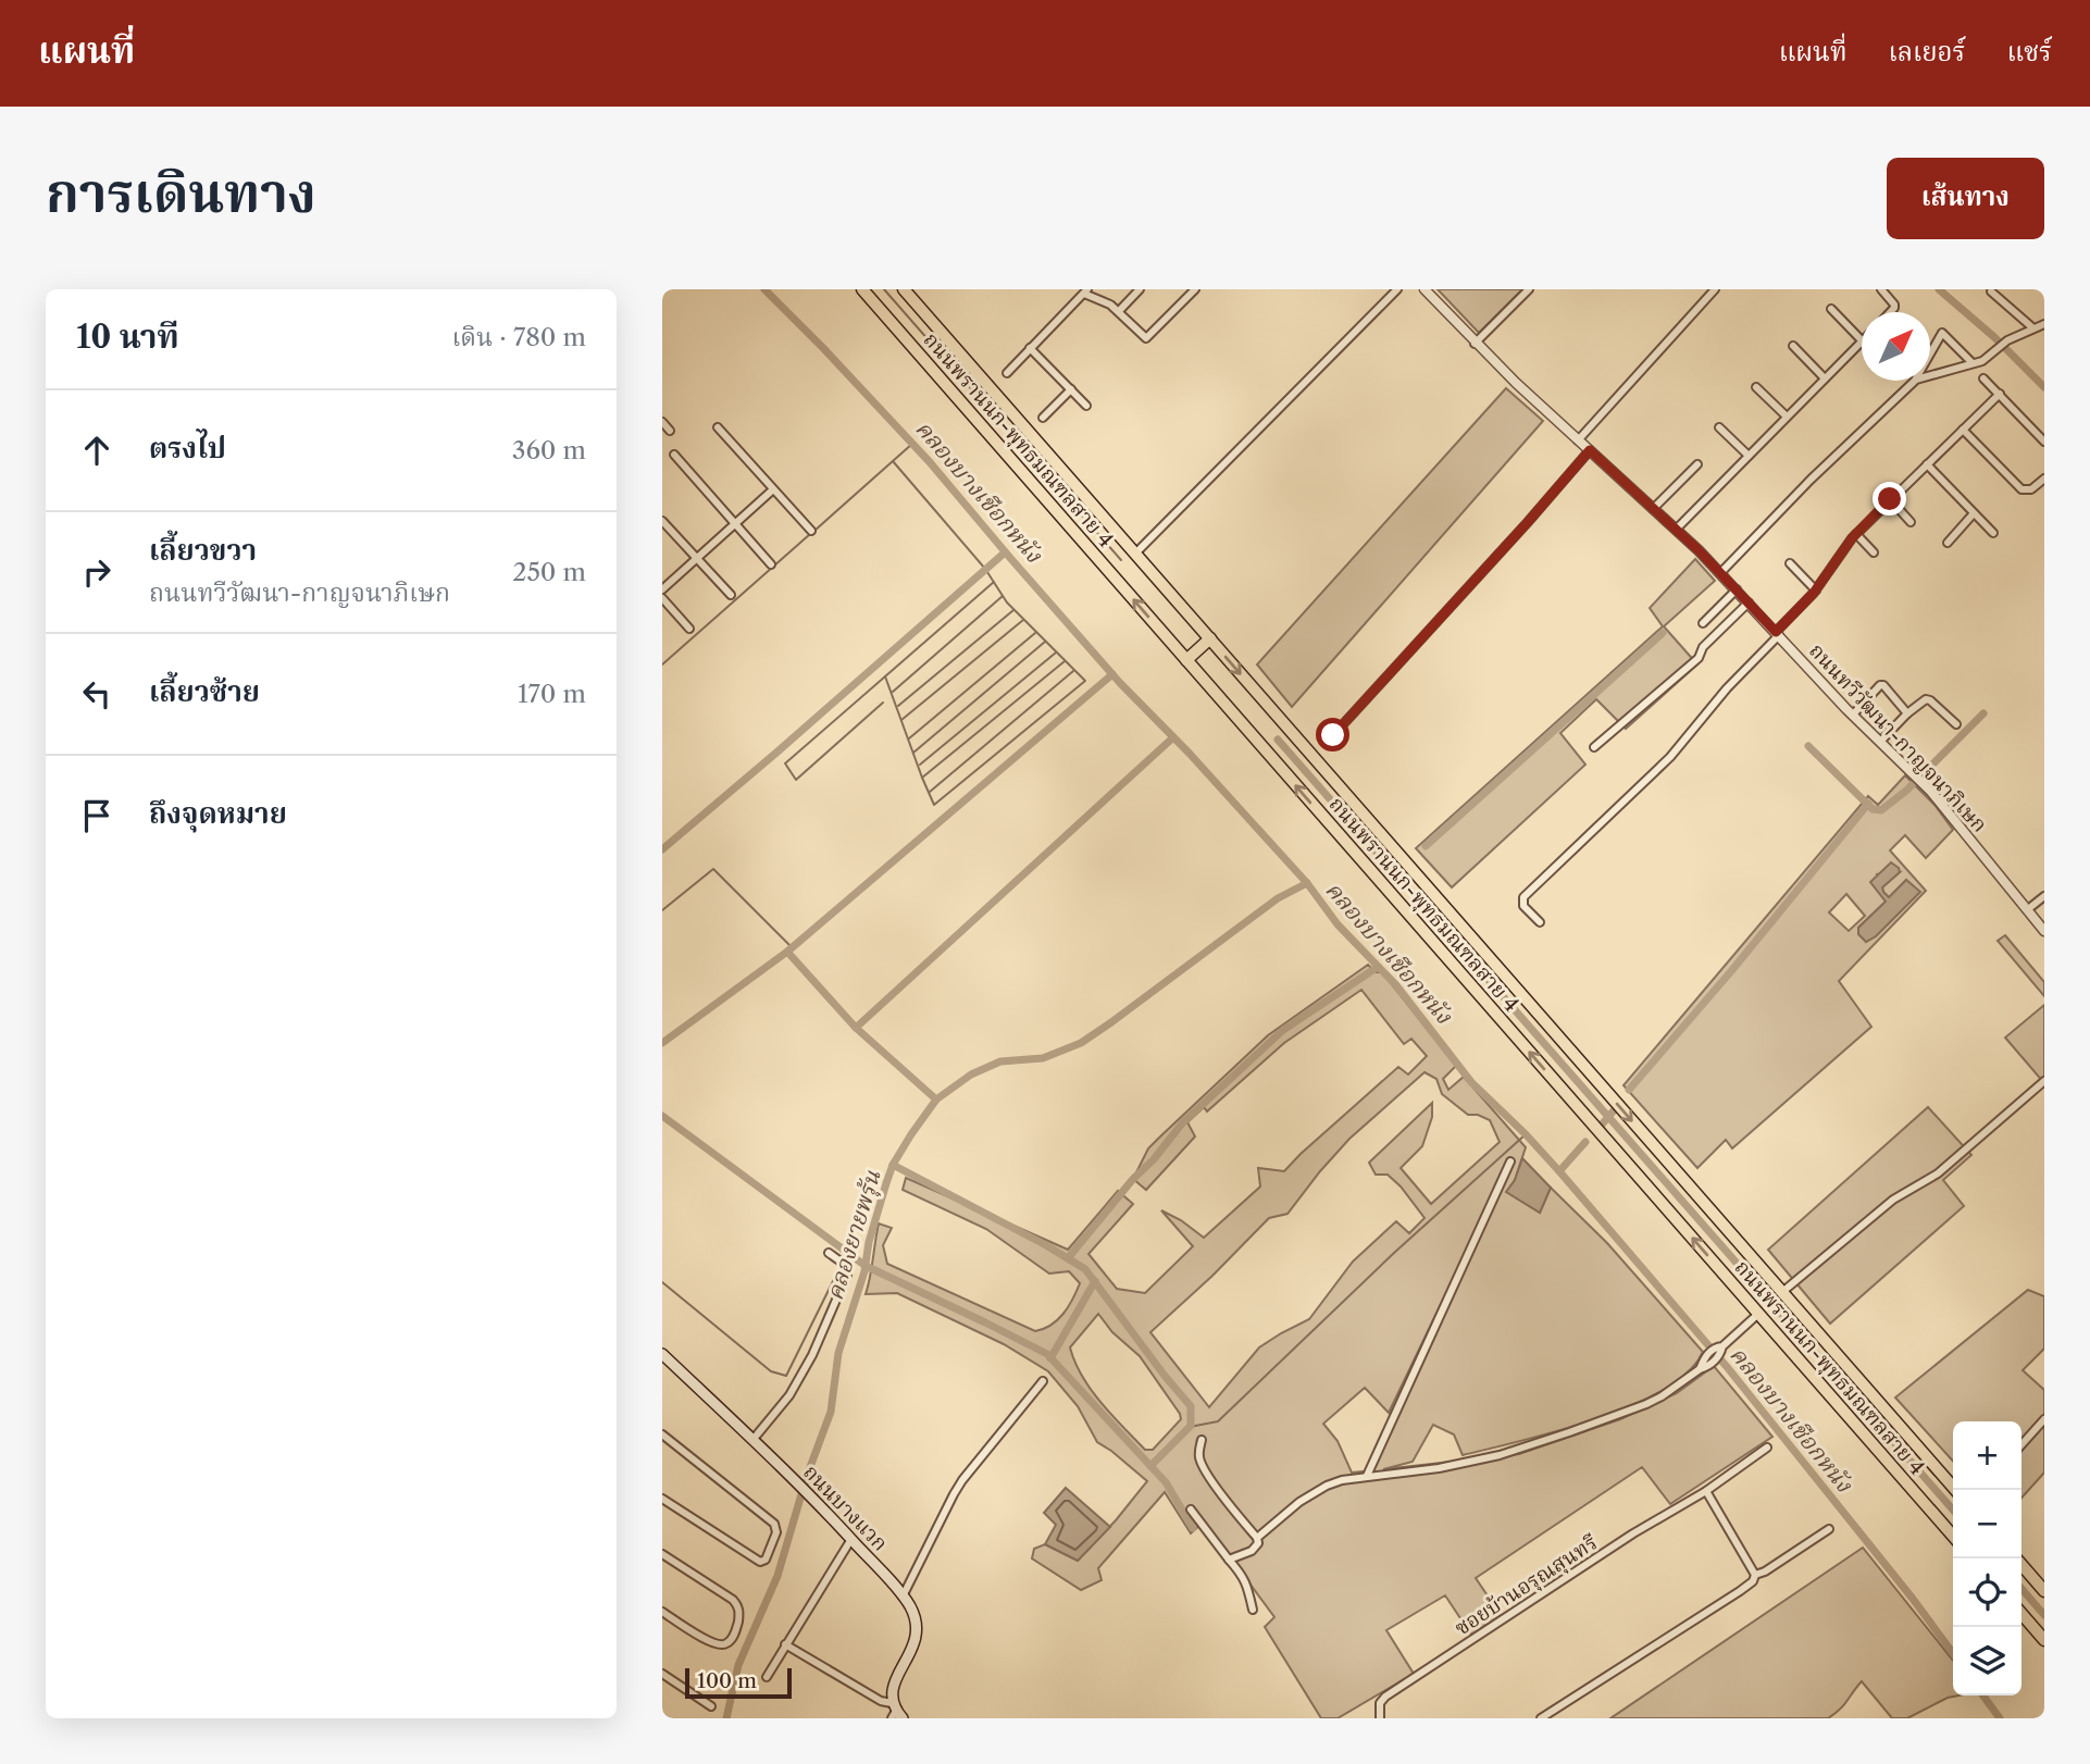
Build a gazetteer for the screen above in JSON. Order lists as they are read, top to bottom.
{
  "streets": {
    "main road": ["ถนนพรานนก-พุทธมณฑลสาย 4", "ถนนบางแวก"],
    "street": ["ถนนทวีวัฒนา-กาญจนาภิเษก", "ซอยบ้านอรุณสุนทรี"]
  },
  "water": ["คลองบางเชือกหนัง", "คลองยายพรุ้น"],
  "scale_bar": "100 m",
  "north": "top right",
  "page": {
    "header": "แผนที่",
    "nav": ["แผนที่", "เลเยอร์", "แชร์"],
    "title": "การเดินทาง",
    "buttons": "เส้นทาง",
    "heading": ["10 นาที", "เดิน · 780 m"],
    "list": [
      ["ตรงไป", "360 m"],
      ["เลี้ยวขวา", "ถนนทวีวัฒนา-กาญจนาภิเษก", "250 m"],
      ["เลี้ยวซ้าย", "170 m"],
      "ถึงจุดหมาย"
    ],
    "map_buttons": ["+", "−"],
    "scale": "100 m"
  }
}
